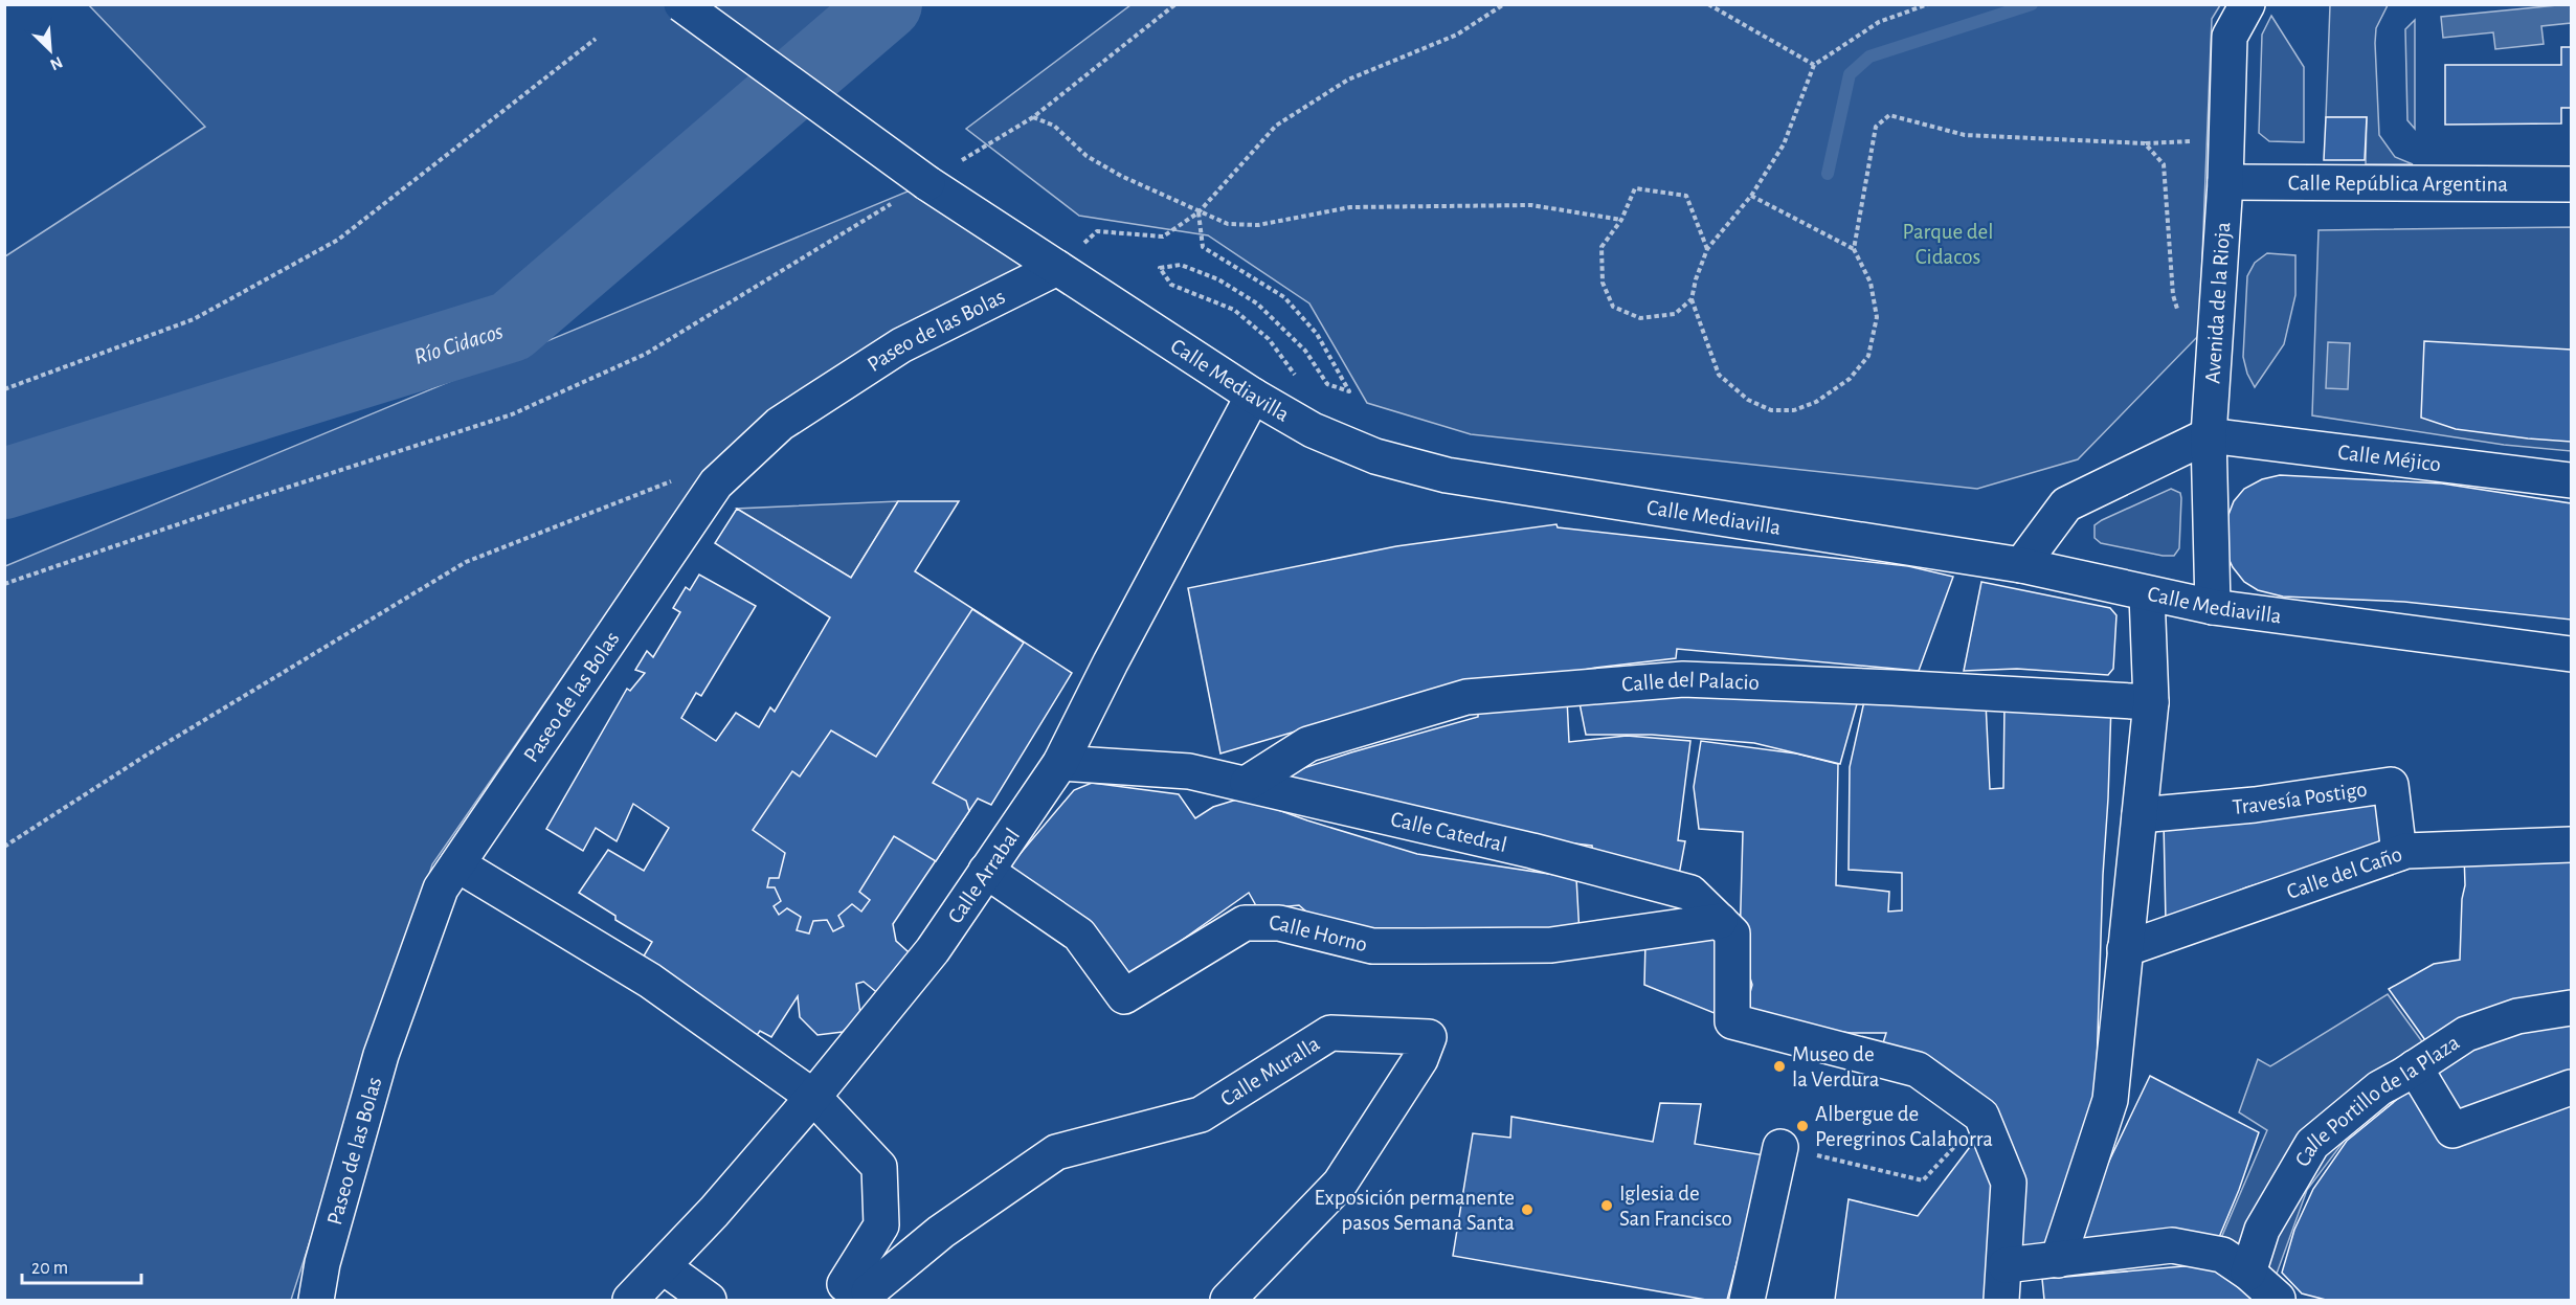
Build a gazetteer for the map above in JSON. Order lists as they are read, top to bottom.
{
  "streets": {
    "street": [
      "Calle República Argentina",
      "Avenida de la Rioja",
      "Paseo de las Bolas",
      "Calle Mediavilla",
      "Calle Méjico",
      "Calle del Palacio",
      "Travesía Postigo",
      "Calle Catedral",
      "Calle del Caño",
      "Calle Arrabal",
      "Calle Horno",
      "Calle Muralla",
      "Calle Portillo de la Plaza"
    ]
  },
  "crossings": [
    ["Calle República Argentina", "Avenida de la Rioja"],
    ["Avenida de la Rioja", "Calle Mediavilla"],
    ["Avenida de la Rioja", "Calle Méjico"],
    ["Paseo de las Bolas", "Calle Mediavilla"],
    ["Calle Mediavilla", "Calle Arrabal"],
    ["Calle del Palacio", "Calle Catedral"],
    ["Travesía Postigo", "Calle del Caño"],
    ["Calle Catedral", "Calle Arrabal"],
    ["Calle Catedral", "Calle Horno"],
    ["Calle Arrabal", "Calle Horno"]
  ],
  "water": ["Río Cidacos"],
  "parks": ["Parque del Cidacos"],
  "places": [
    "Museo de la Verdura",
    "Albergue de Peregrinos Calahorra",
    "Iglesia de San Francisco",
    "Exposición permanente pasos Semana Santa"
  ],
  "scale_bar": "20 m",
  "north": "bottom right"
}
